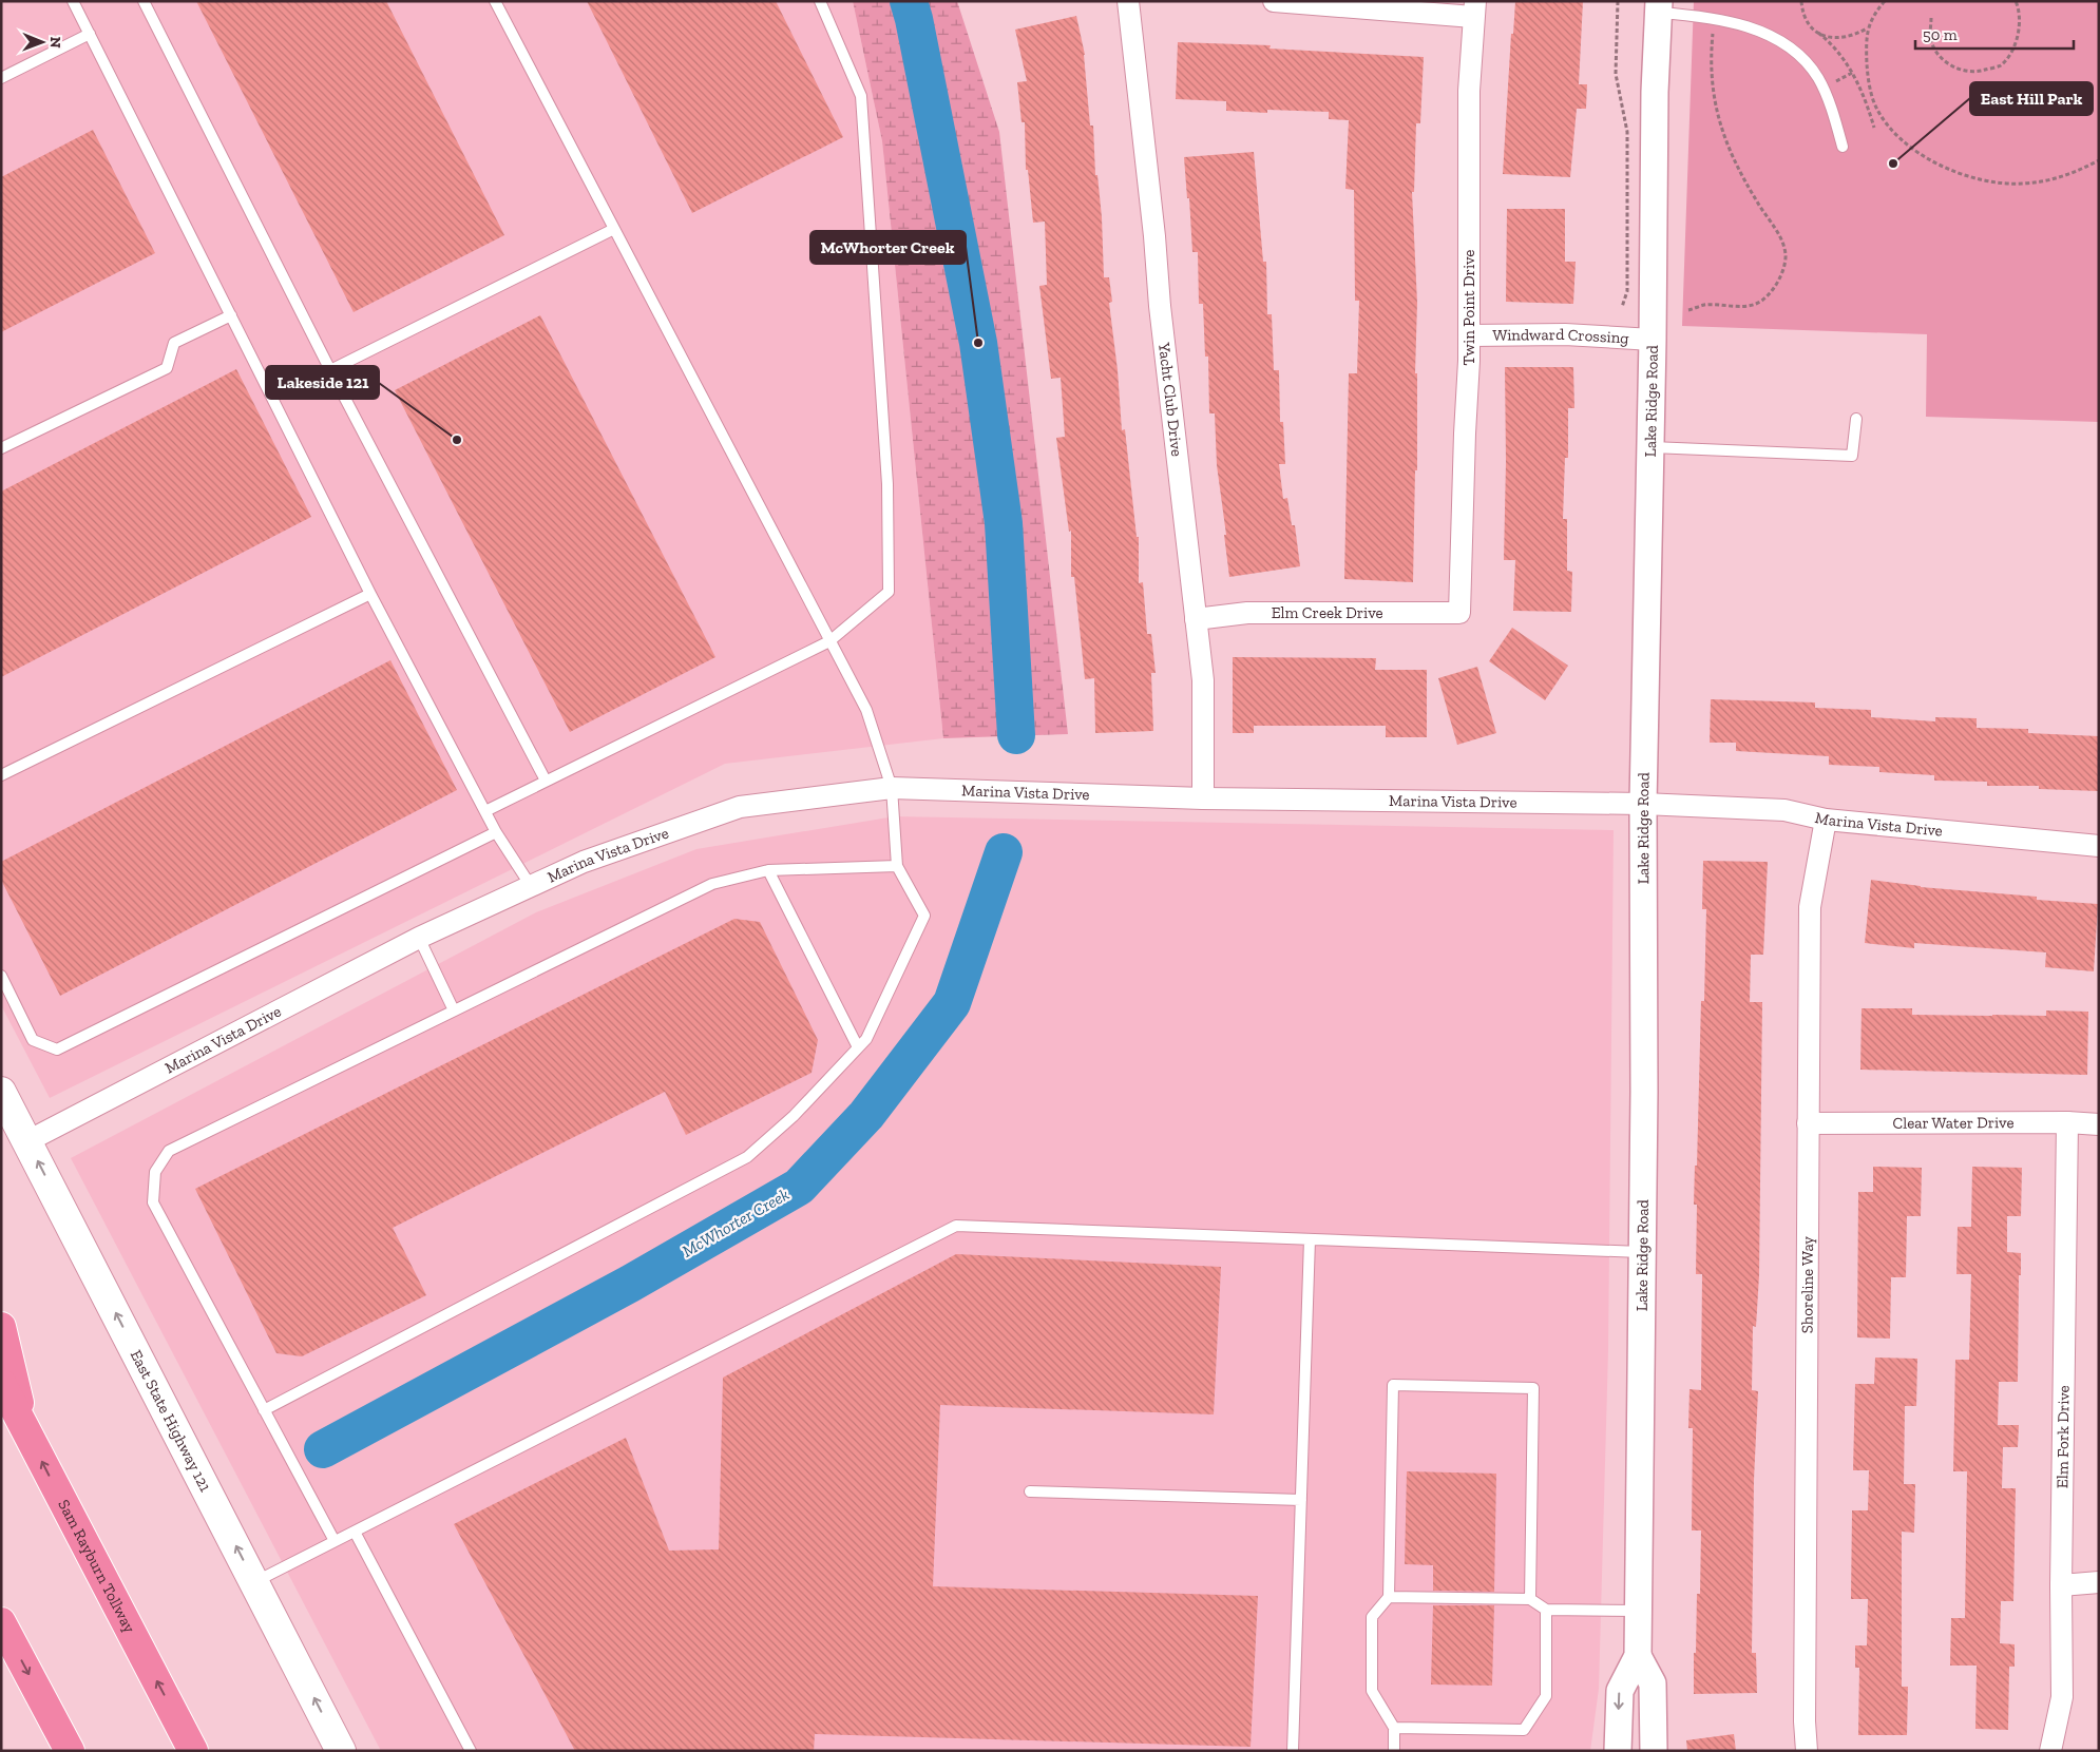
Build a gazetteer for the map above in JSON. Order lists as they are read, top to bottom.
{
  "streets": {
    "highway": ["Sam Rayburn Tollway"],
    "main road": ["East State Highway 121"],
    "street": [
      "Twin Point Drive",
      "Windward Crossing",
      "Yacht Club Drive",
      "Lake Ridge Road",
      "Elm Creek Drive",
      "Marina Vista Drive",
      "Clear Water Drive",
      "Shoreline Way",
      "Elm Fork Drive"
    ]
  },
  "crossings": [
    ["Twin Point Drive", "Windward Crossing"],
    ["Twin Point Drive", "Elm Creek Drive"],
    ["Windward Crossing", "Lake Ridge Road"],
    ["Yacht Club Drive", "Elm Creek Drive"],
    ["Yacht Club Drive", "Marina Vista Drive"],
    ["Lake Ridge Road", "Marina Vista Drive"],
    ["Marina Vista Drive", "Shoreline Way"],
    ["Marina Vista Drive", "East State Highway 121"],
    ["Clear Water Drive", "Shoreline Way"],
    ["Clear Water Drive", "Elm Fork Drive"]
  ],
  "one_way": ["East State Highway 121"],
  "water": ["McWhorter Creek"],
  "places": ["East Hill Park", "McWhorter Creek", "Lakeside 121"],
  "scale_bar": "50 m",
  "north": "right"
}
